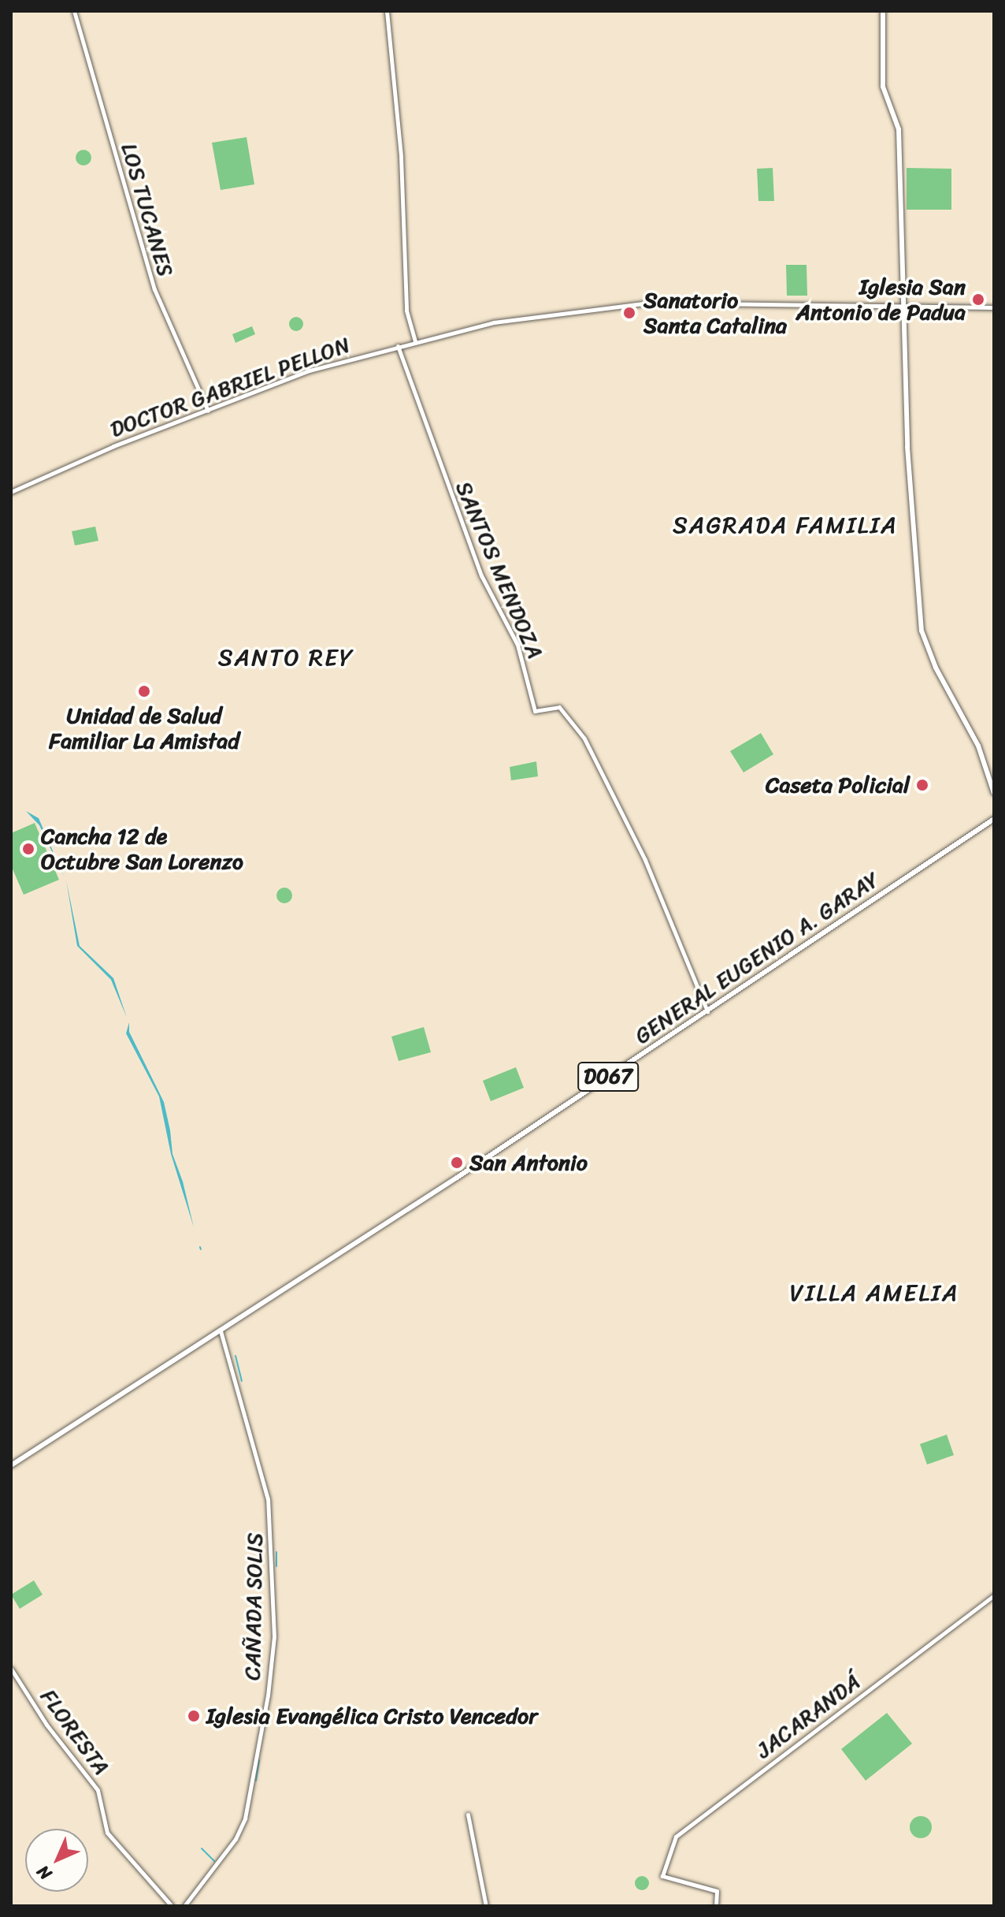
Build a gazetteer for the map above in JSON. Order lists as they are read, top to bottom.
{
  "streets": {
    "main road": ["GENERAL EUGENIO A. GARAY", "D067"],
    "street": [
      "LOS TUCANES",
      "DOCTOR GABRIEL PELLON",
      "SANTOS MENDOZA",
      "CAÑADA SOLIS",
      "JACARANDÁ",
      "FLORESTA"
    ]
  },
  "crossings": [
    ["LOS TUCANES", "DOCTOR GABRIEL PELLON"],
    ["DOCTOR GABRIEL PELLON", "SANTOS MENDOZA"],
    ["SANTOS MENDOZA", "GENERAL EUGENIO A. GARAY"],
    ["GENERAL EUGENIO A. GARAY", "D067"],
    ["GENERAL EUGENIO A. GARAY", "CAÑADA SOLIS"],
    ["D067", "CAÑADA SOLIS"]
  ],
  "districts": ["SAGRADA FAMILIA", "SANTO REY", "VILLA AMELIA"],
  "places": [
    "Iglesia San Antonio de Padua",
    "Sanatorio Santa Catalina",
    "Unidad de Salud Familiar La Amistad",
    "Caseta Policial",
    "Cancha 12 de Octubre San Lorenzo",
    "San Antonio",
    "Iglesia Evangélica Cristo Vencedor"
  ],
  "north": "bottom left"
}
